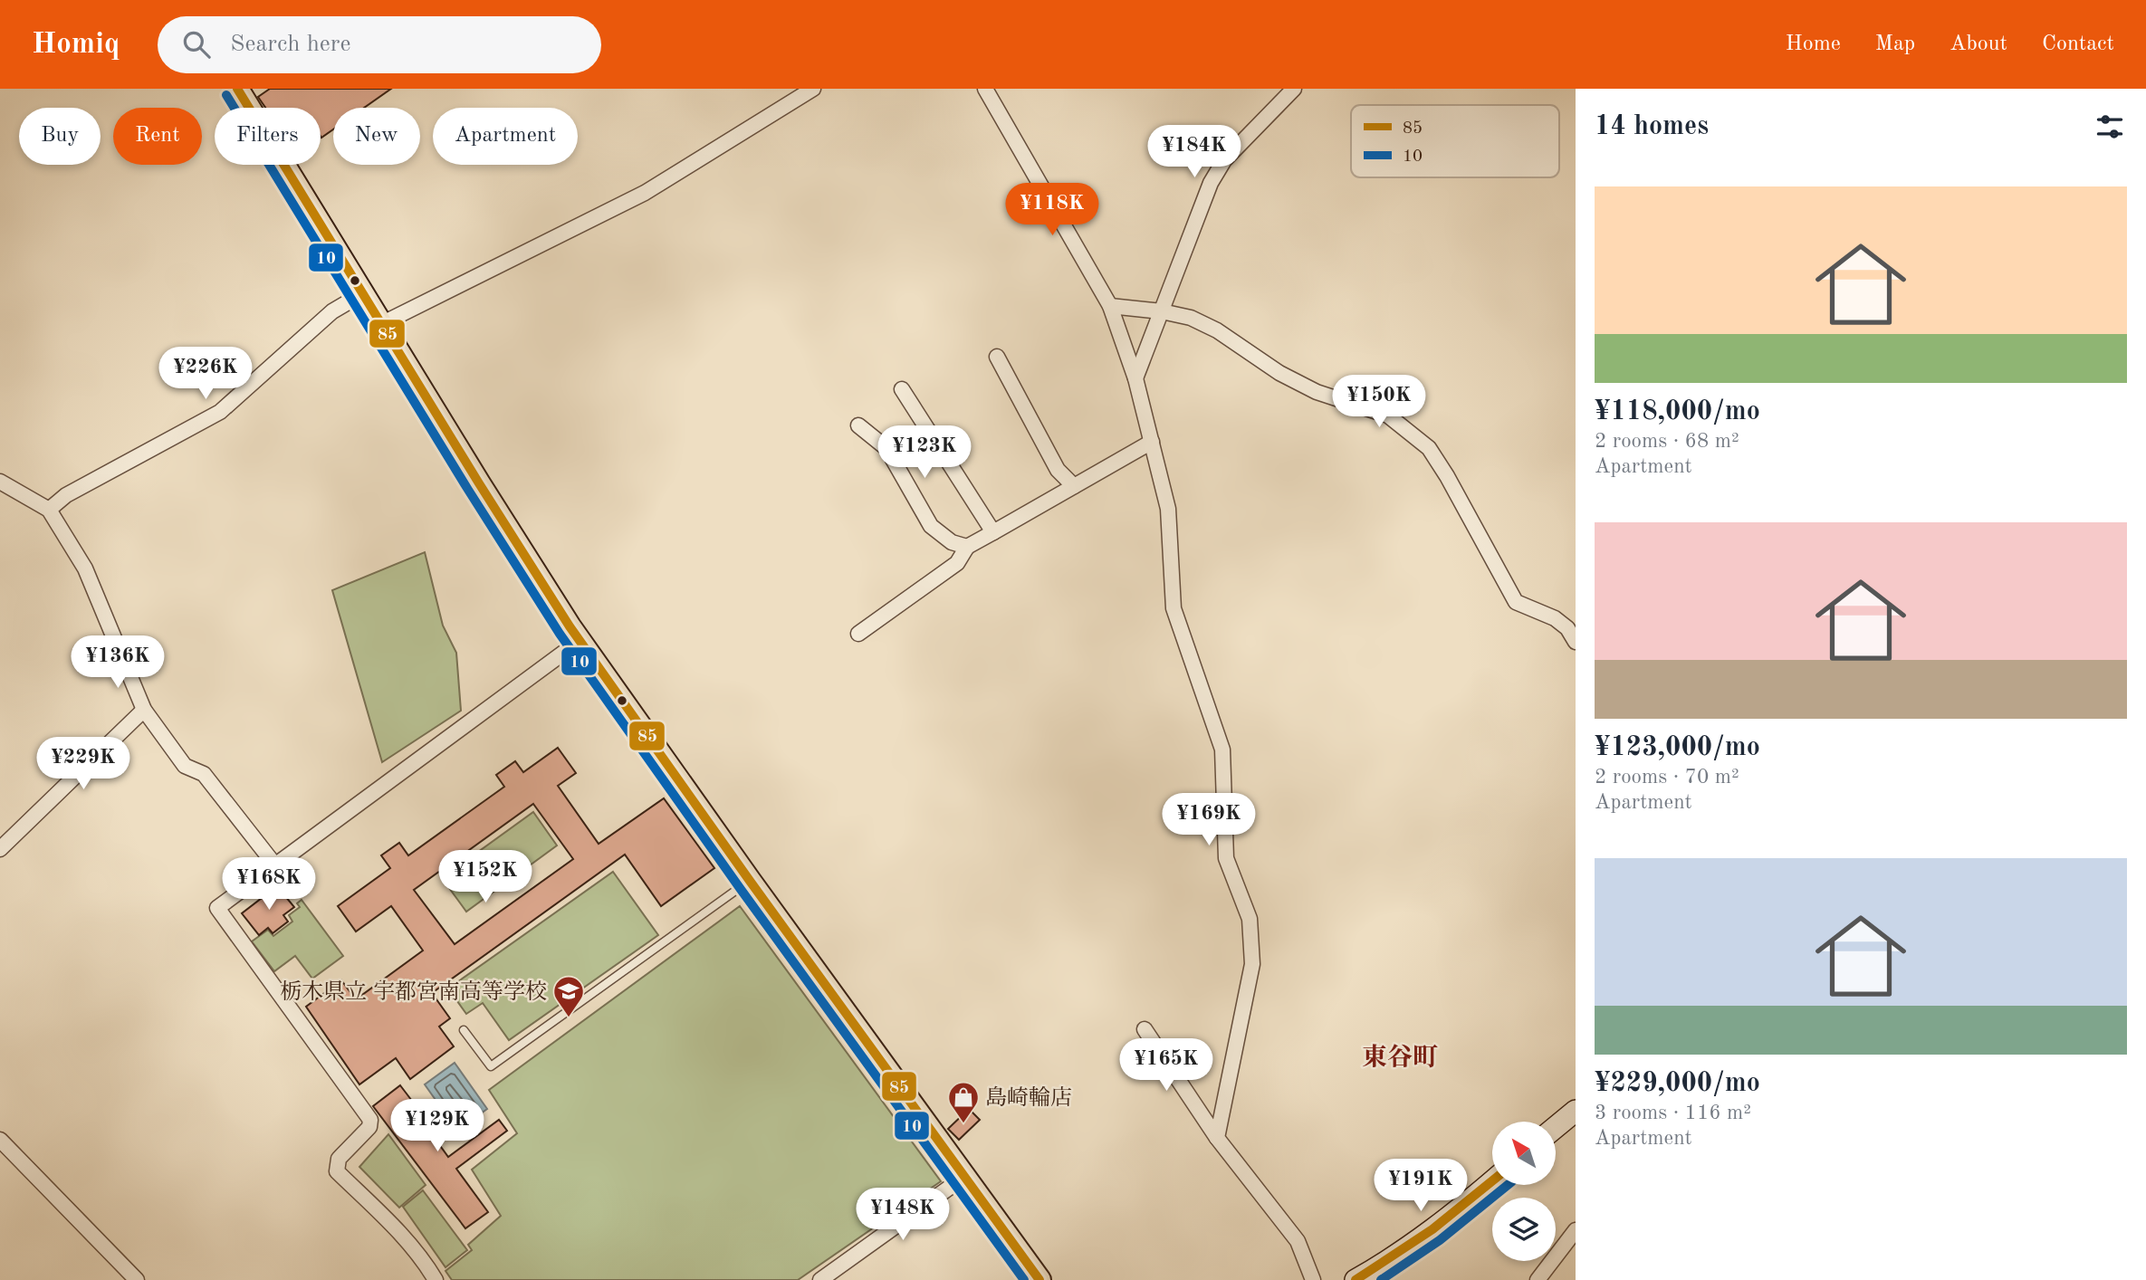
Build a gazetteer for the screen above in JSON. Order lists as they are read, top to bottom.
{
  "districts": ["東谷町"],
  "places": {
    "school or university": ["栃木県立 宇都宮南高等学校"],
    "shop": ["島崎輪店"]
  },
  "lines": ["transit line 85", "transit line 10"],
  "legend": ["85", "10"],
  "north": "top left",
  "page": {
    "header": "Homiq",
    "search": "Search here",
    "nav": [
      "Home",
      "Map",
      "About",
      "Contact"
    ],
    "heading": "14 homes",
    "chip": [
      "Buy",
      "Rent",
      "Filters",
      "New",
      "Apartment"
    ],
    "price": [
      "¥184K",
      "¥118K",
      "¥226K",
      "¥150K",
      "¥123K",
      "¥136K",
      "¥229K",
      "¥169K",
      "¥152K",
      "¥168K",
      "¥165K",
      "¥129K",
      "¥191K",
      "¥148K"
    ],
    "list": [
      {
        "name": "¥118,000/mo",
        "note": "2 rooms · 68 m² · Apartment"
      },
      {
        "name": "¥123,000/mo",
        "note": "2 rooms · 70 m² · Apartment"
      },
      {
        "name": "¥229,000/mo",
        "note": "3 rooms · 116 m² · Apartment"
      }
    ]
  }
}
